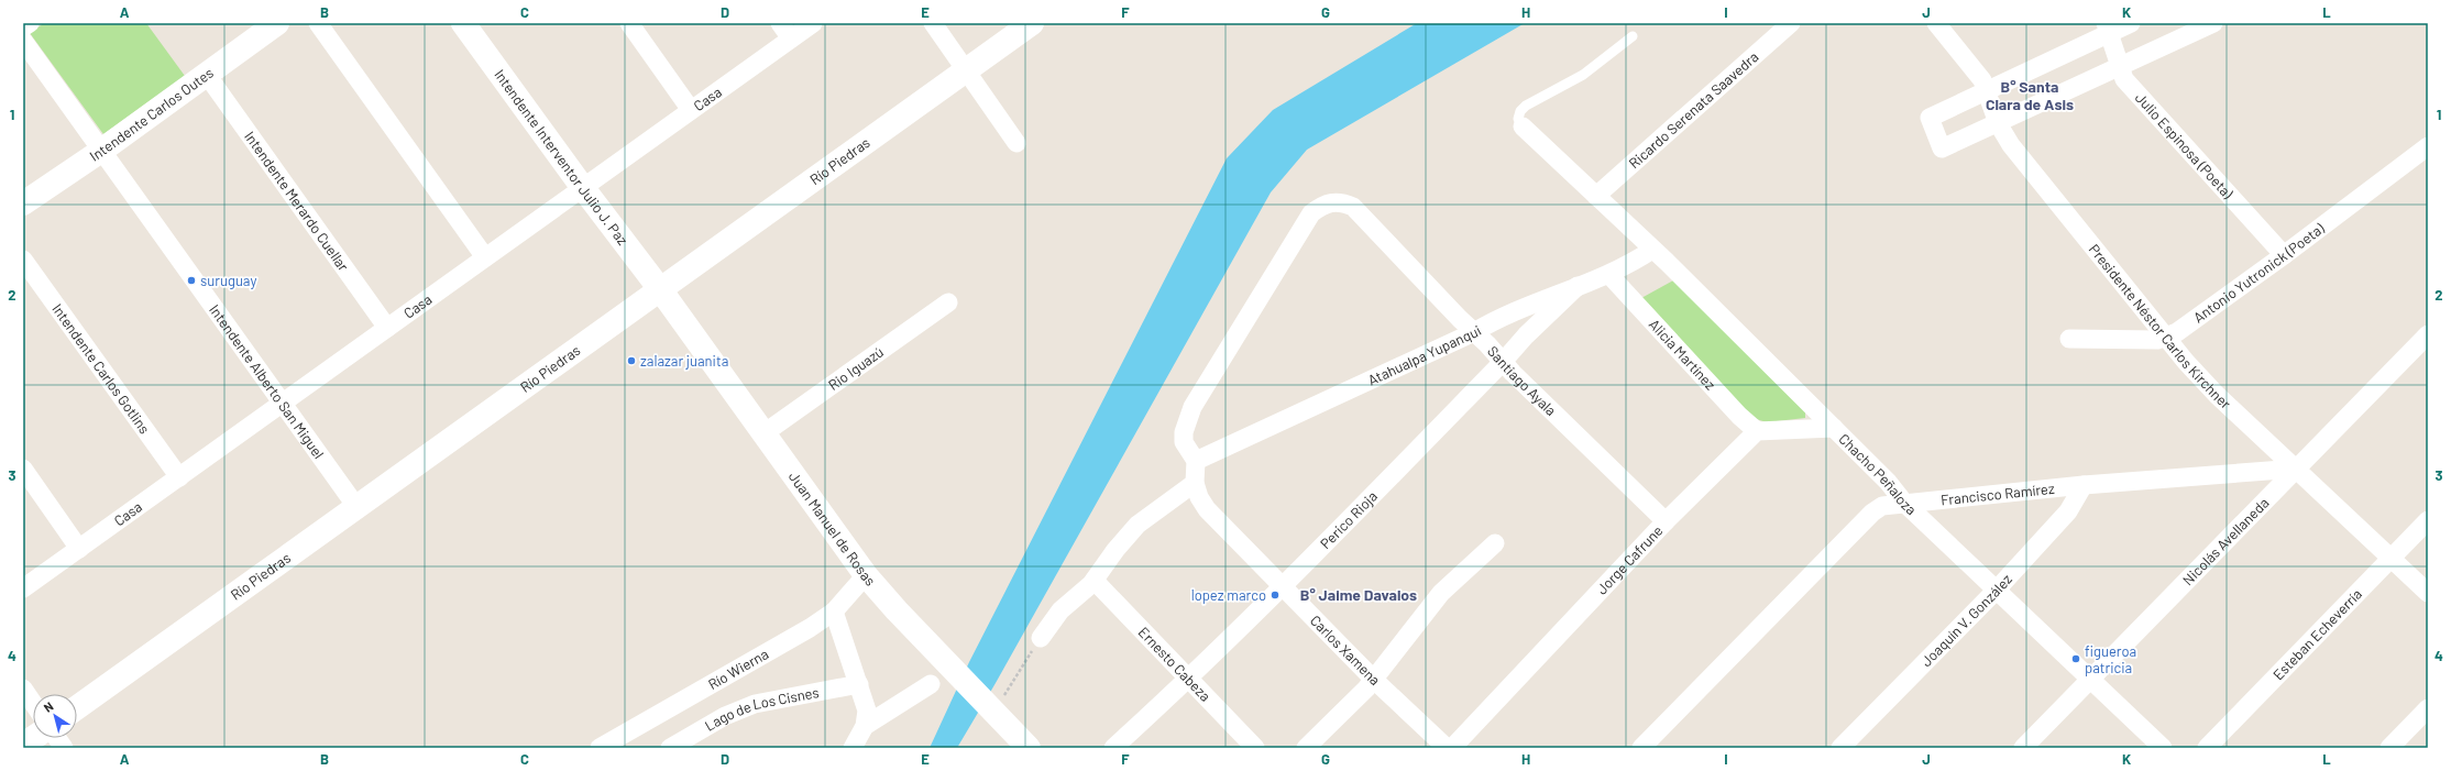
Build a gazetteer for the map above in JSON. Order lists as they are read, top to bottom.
{
  "streets": {
    "street": [
      "Casa",
      "Ricardo Serenata Saavedra",
      "Intendente Carlos Outes",
      "Julio Espinosa (Poeta)",
      "Intendente Interventor Julio J. Paz",
      "Río Piedras",
      "Intendente Merardo Cuellar",
      "Antonio Yutronick (Poeta)",
      "Presidente Néstor Carlos Kirchner",
      "Atahualpa Yupanqui",
      "Alicia Martínez",
      "Intendente Carlos Gotlins",
      "Rio Iguazú",
      "Santiago Ayala",
      "Intendente Alberto San Miguel",
      "Chacho Peñaloza",
      "Francisco Ramírez",
      "Perico Rioja",
      "Juan Manuel de Rosas",
      "Nicolás Avellaneda",
      "Jorge Cafrune",
      "Joaquín V. González",
      "Esteban Echeverría",
      "Carlos Xamena",
      "Ernesto Cabeza",
      "Río Wierna",
      "Lago de Los Cisnes"
    ]
  },
  "crossings": [
    ["Casa", "Intendente Interventor Julio J. Paz"],
    ["Casa", "Intendente Merardo Cuellar"],
    ["Casa", "Intendente Carlos Gotlins"],
    ["Casa", "Intendente Alberto San Miguel"],
    ["Ricardo Serenata Saavedra", "Chacho Peñaloza"],
    ["Intendente Carlos Outes", "Intendente Merardo Cuellar"],
    ["Intendente Carlos Outes", "Intendente Alberto San Miguel"],
    ["Julio Espinosa (Poeta)", "Antonio Yutronick (Poeta)"],
    ["Intendente Interventor Julio J. Paz", "Río Piedras"],
    ["Intendente Interventor Julio J. Paz", "Juan Manuel de Rosas"],
    ["Río Piedras", "Intendente Alberto San Miguel"],
    ["Río Piedras", "Juan Manuel de Rosas"],
    ["Antonio Yutronick (Poeta)", "Presidente Néstor Carlos Kirchner"],
    ["Presidente Néstor Carlos Kirchner", "Francisco Ramírez"],
    ["Presidente Néstor Carlos Kirchner", "Nicolás Avellaneda"],
    ["Presidente Néstor Carlos Kirchner", "Esteban Echeverría"],
    ["Atahualpa Yupanqui", "Alicia Martínez"],
    ["Atahualpa Yupanqui", "Santiago Ayala"],
    ["Atahualpa Yupanqui", "Chacho Peñaloza"],
    ["Atahualpa Yupanqui", "Perico Rioja"],
    ["Atahualpa Yupanqui", "Carlos Xamena"],
    ["Alicia Martínez", "Jorge Cafrune"],
    ["Rio Iguazú", "Juan Manuel de Rosas"],
    ["Santiago Ayala", "Perico Rioja"],
    ["Santiago Ayala", "Jorge Cafrune"],
    ["Santiago Ayala", "Carlos Xamena"],
    ["Chacho Peñaloza", "Francisco Ramírez"],
    ["Chacho Peñaloza", "Nicolás Avellaneda"],
    ["Chacho Peñaloza", "Joaquín V. González"],
    ["Francisco Ramírez", "Nicolás Avellaneda"],
    ["Francisco Ramírez", "Joaquín V. González"],
    ["Perico Rioja", "Carlos Xamena"],
    ["Perico Rioja", "Ernesto Cabeza"],
    ["Juan Manuel de Rosas", "Río Wierna"]
  ],
  "districts": ["B° Santa Clara de Asis", "B° Jaime Davalos"],
  "places": [
    "suruguay",
    "zalazar juanita",
    "lopez marco",
    "figueroa patricia"
  ],
  "north": "top left",
  "grid": {
    "columns": [
      "A",
      "B",
      "C",
      "D",
      "E",
      "F",
      "G",
      "H",
      "I",
      "J",
      "K",
      "L"
    ],
    "rows": [
      "1",
      "2",
      "3",
      "4"
    ]
  }
}
